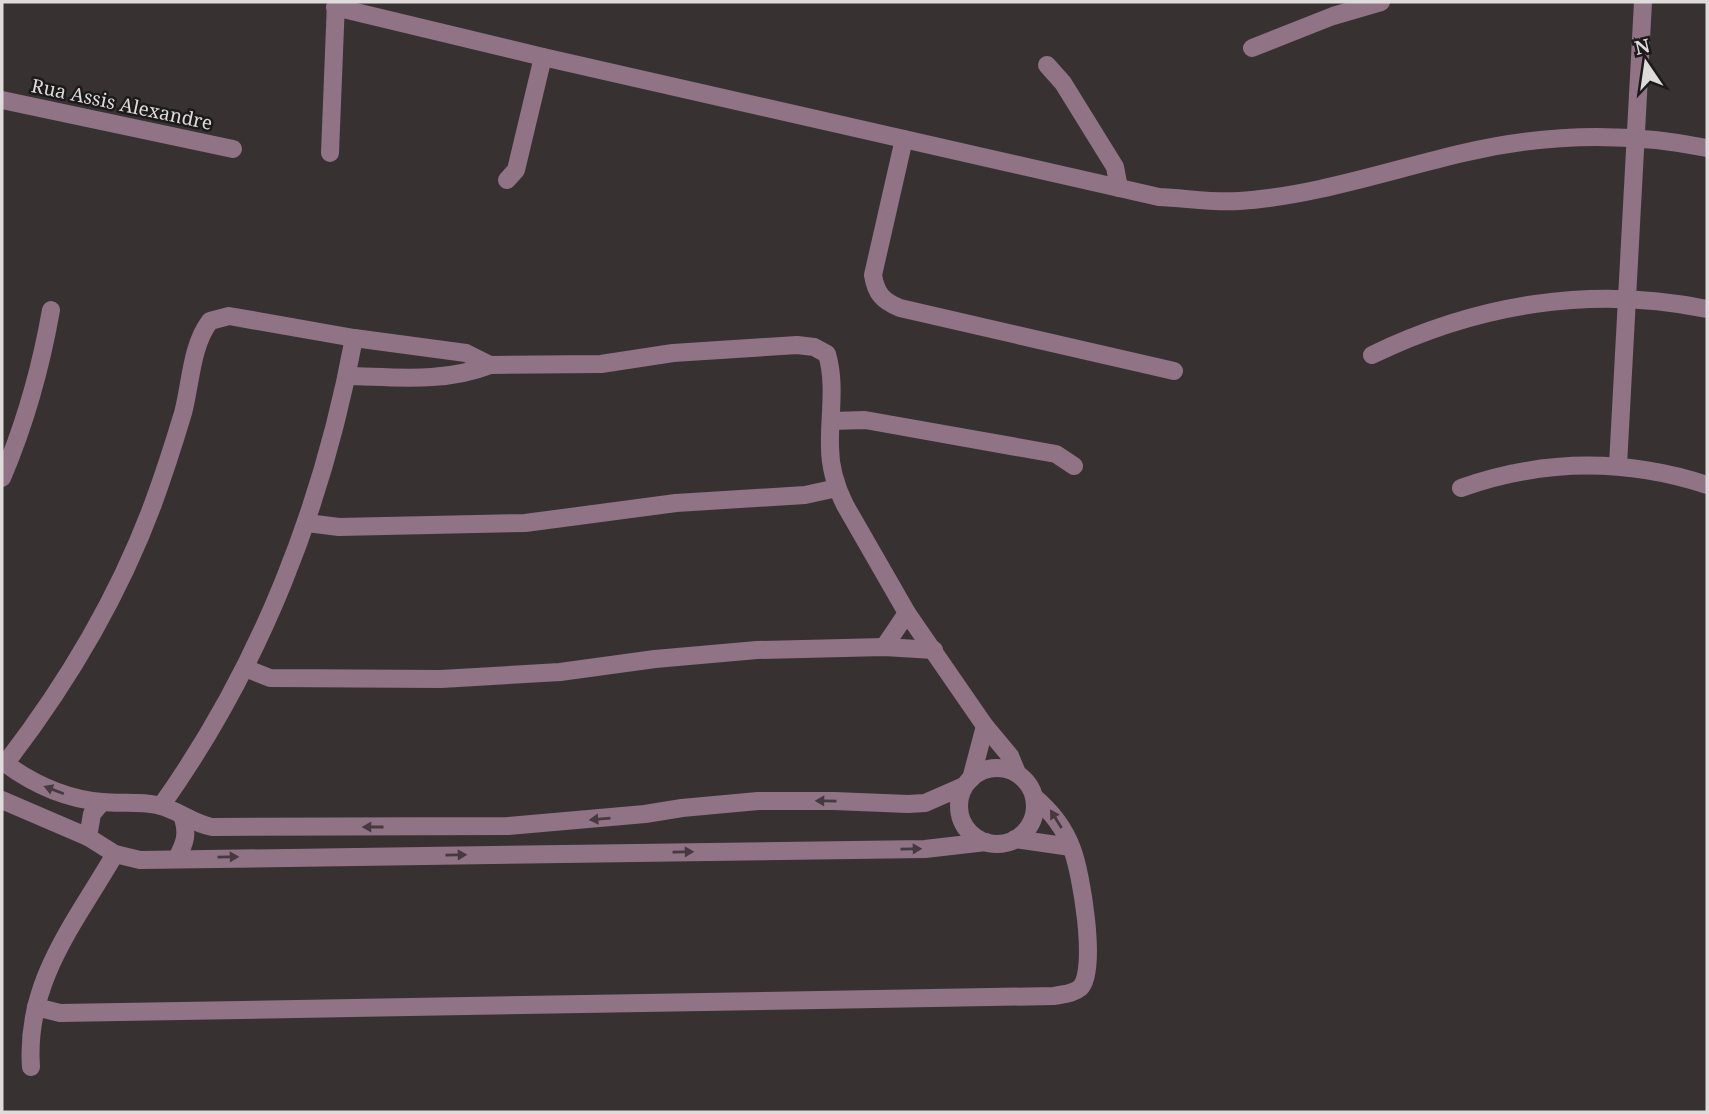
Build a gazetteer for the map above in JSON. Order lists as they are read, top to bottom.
{
  "streets": {
    "street": ["Rua Assis Alexandre"]
  },
  "north": "top"
}
